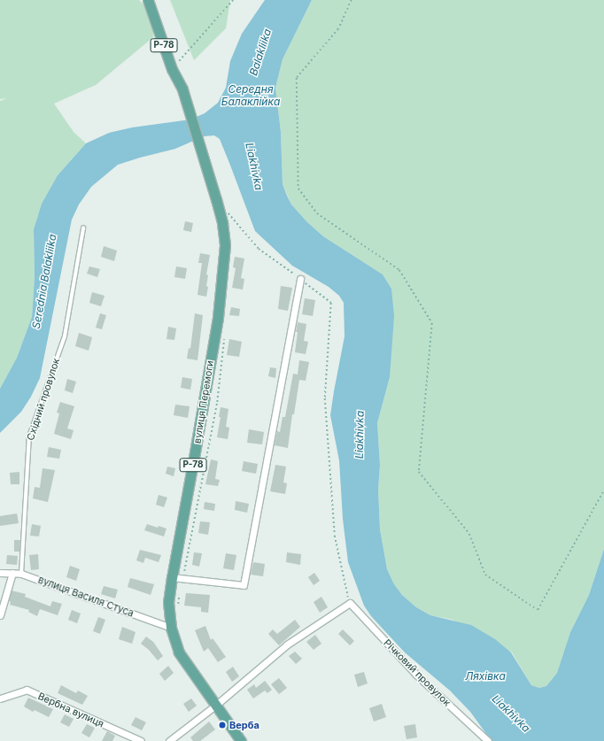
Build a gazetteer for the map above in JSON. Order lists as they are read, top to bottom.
{
  "streets": {
    "main road": ["Р-78", "вулиця Перемоги"],
    "street": ["вулиця Василя Стуса", "Річковий провулок", "Вербна вулиця"],
    "lane": ["Східний провулок"]
  },
  "crossings": [
    ["Р-78", "вулиця Перемоги"],
    ["Східний провулок", "вулиця Василя Стуса"],
    ["вулиця Перемоги", "вулиця Василя Стуса"]
  ],
  "water": [
    "Balakliika",
    "Середня Балаклійка",
    "Liakhivka",
    "Serednia Balakliika",
    "Ляхівка"
  ],
  "places": ["Верба"]
}
